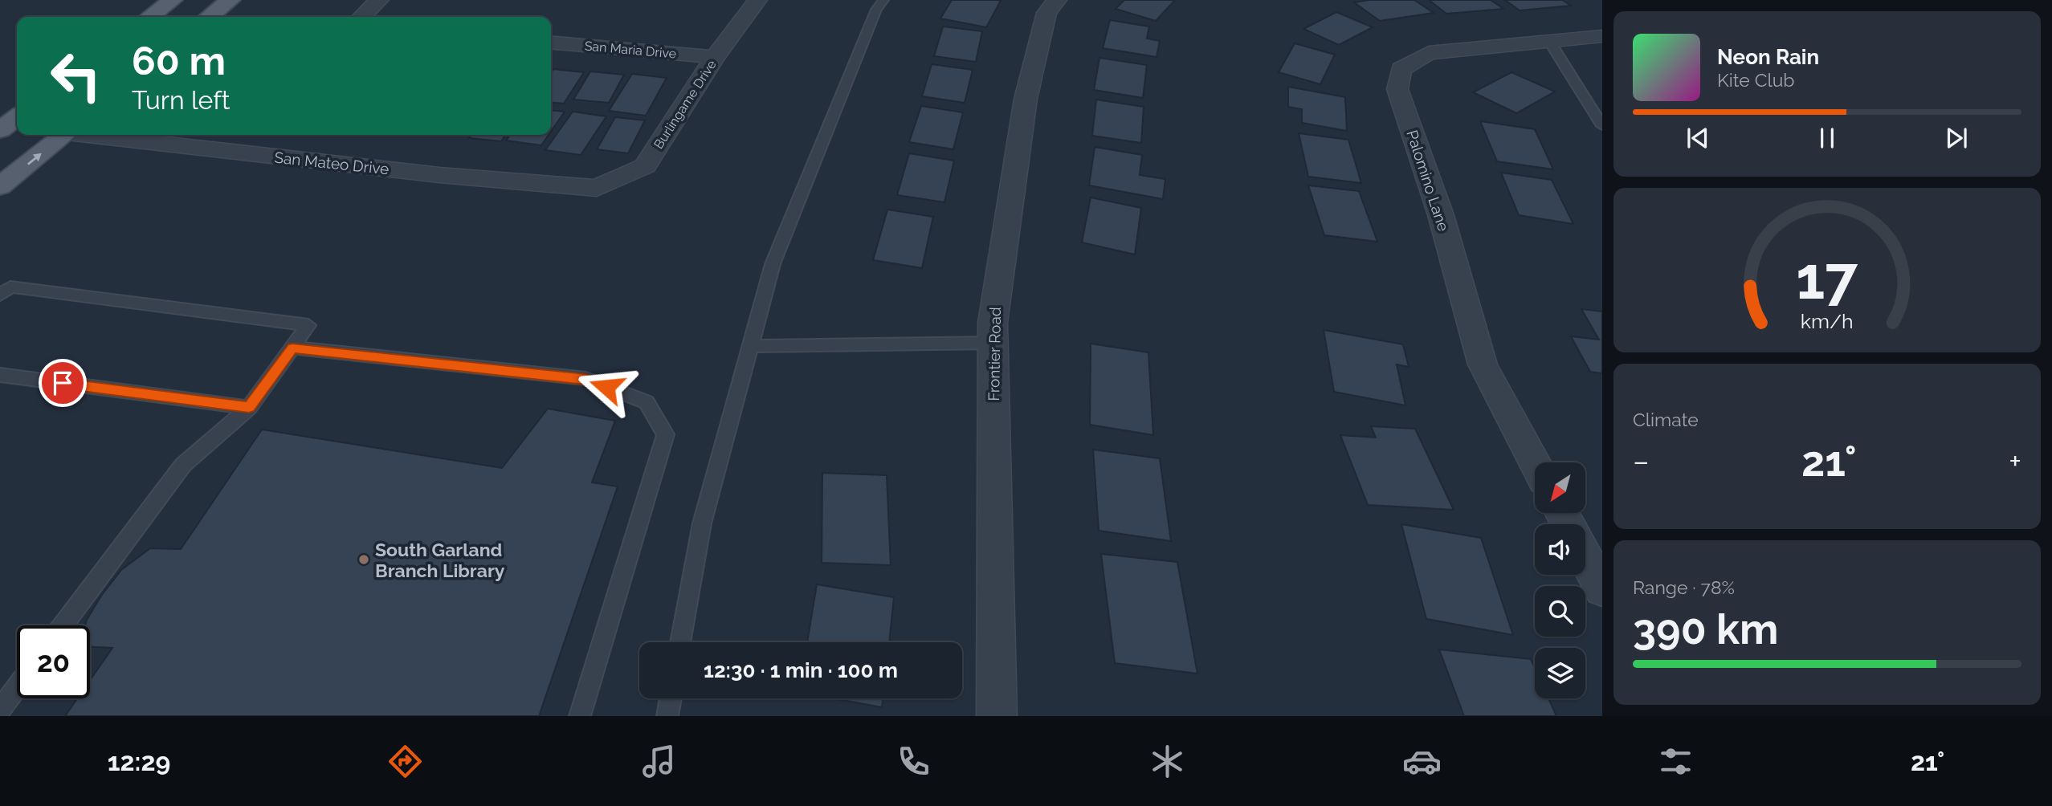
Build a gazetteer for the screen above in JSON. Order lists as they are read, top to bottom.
{
  "streets": {
    "street": [
      "San Maria Drive",
      "Burlingame Drive",
      "San Mateo Drive",
      "Palomino Lane",
      "Frontier Road"
    ]
  },
  "crossings": [
    ["San Maria Drive", "Burlingame Drive"],
    ["Burlingame Drive", "San Mateo Drive"]
  ],
  "places": ["South Garland Branch Library"],
  "north": "bottom left",
  "page": {
    "turn": ["60 m", "Turn left"],
    "song": ["Neon Rain", "Kite Club"],
    "tile": [
      "Climate",
      ["Range · 78%", "390 km"]
    ],
    "heat": ["−", "21°", "+"],
    "limit": "20",
    "trip": "12:30 · 1 min · 100 m",
    "tabs": ["12:29", "21°"],
    "gauge": ["17", "km/h"]
  }
}
